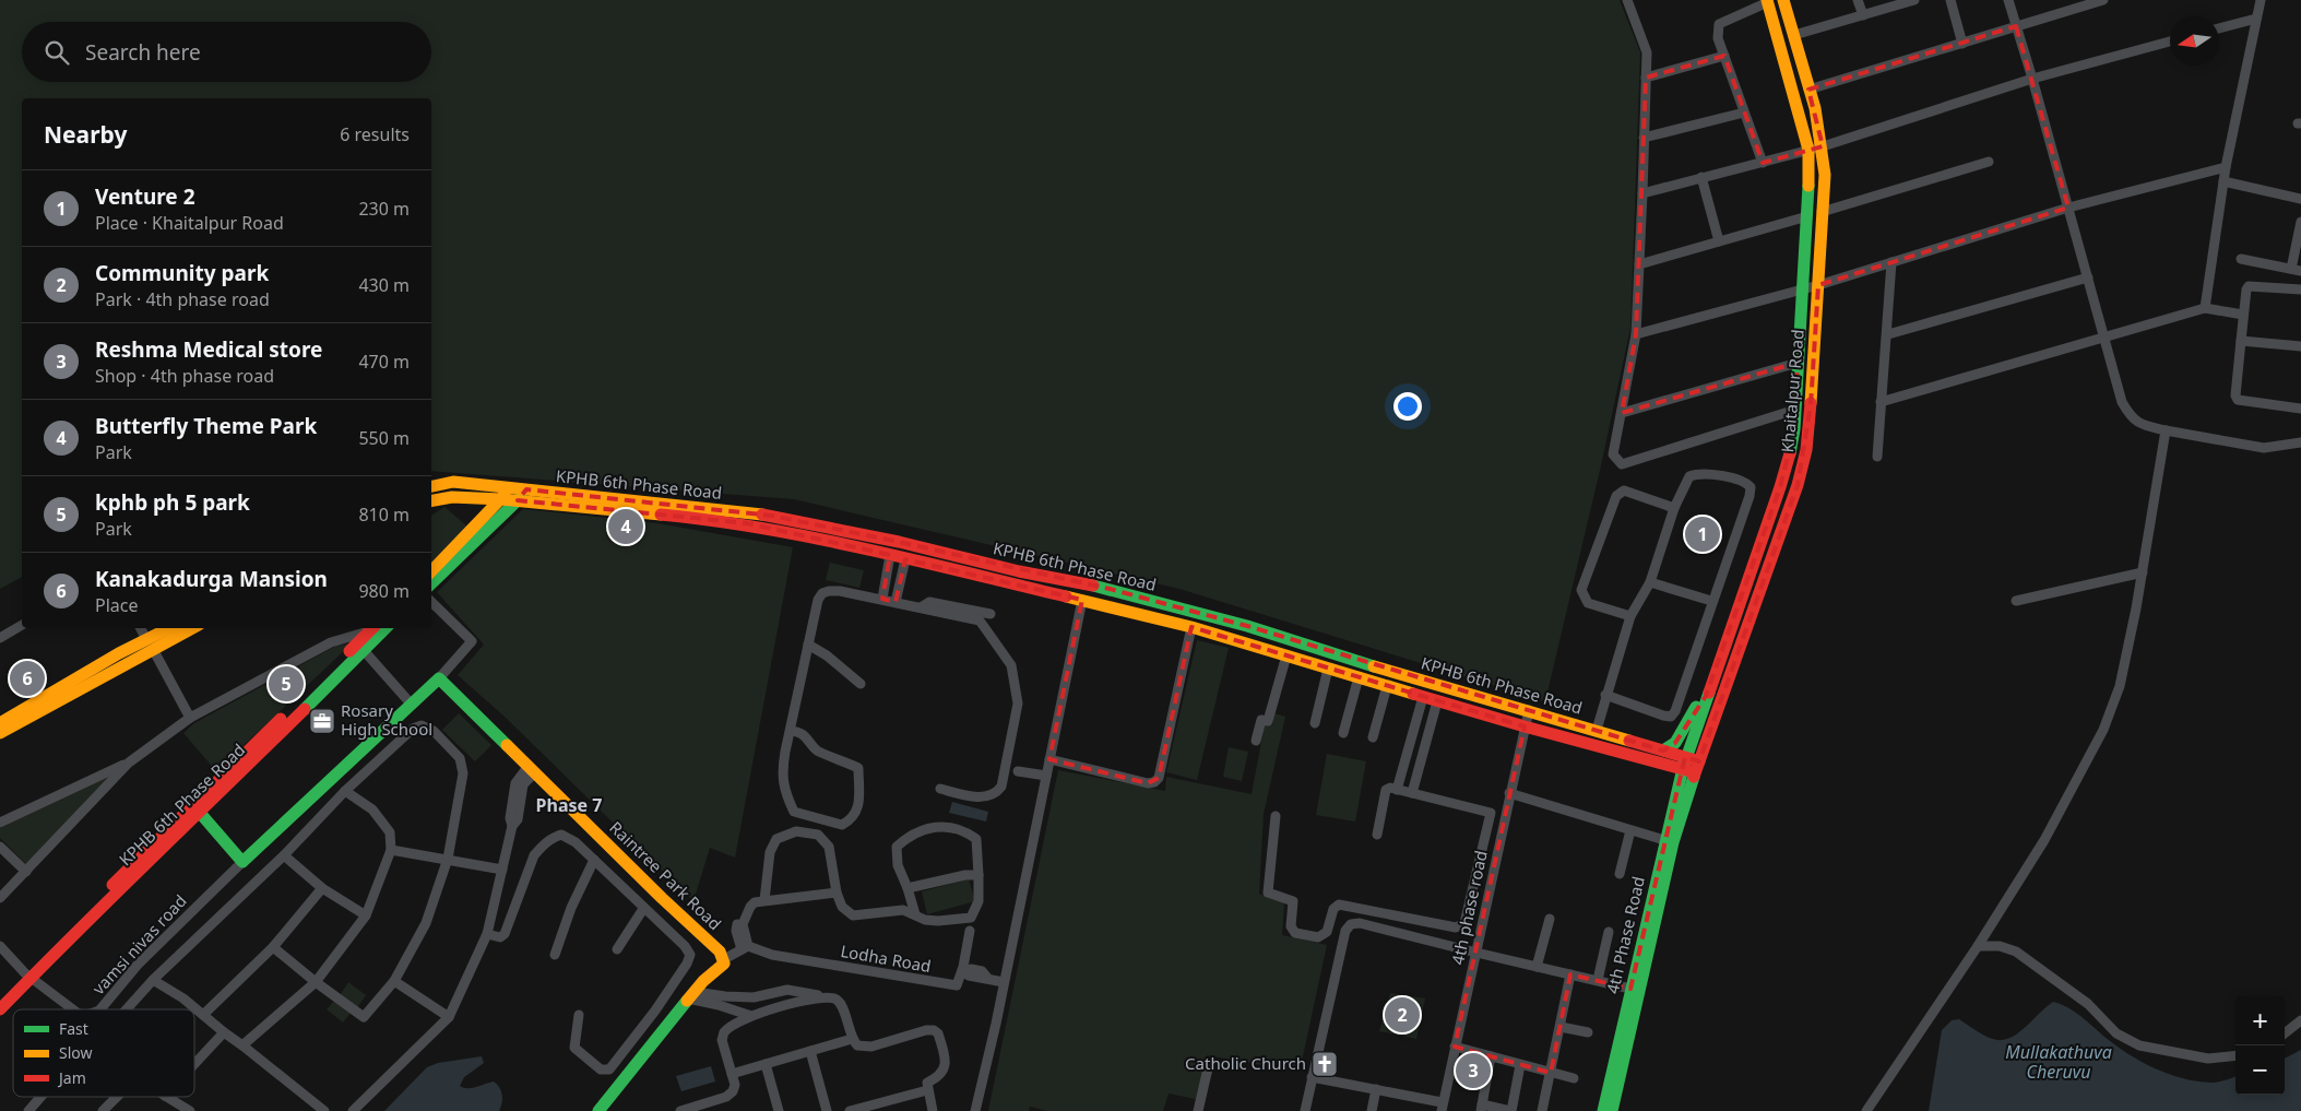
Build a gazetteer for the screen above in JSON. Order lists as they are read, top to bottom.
{
  "streets": {
    "street": [
      "Khaitalpur Road",
      "KPHB 6th Phase Road",
      "Raintree Park Road",
      "4th phase road",
      "4th Phase Road",
      "vamsi nivas road",
      "Lodha Road"
    ]
  },
  "crossings": [
    ["Khaitalpur Road", "KPHB 6th Phase Road"],
    ["Khaitalpur Road", "4th Phase Road"],
    ["KPHB 6th Phase Road", "4th phase road"],
    ["KPHB 6th Phase Road", "4th Phase Road"],
    ["KPHB 6th Phase Road", "vamsi nivas road"]
  ],
  "districts": ["Phase 7"],
  "water": ["Mullakathuva Cheruvu"],
  "places": {
    "office": ["Rosary High School"],
    "church": ["Catholic Church"]
  },
  "legend": ["Fast", "Slow", "Jam"],
  "north": "left",
  "page": {
    "search": "Search here",
    "heading": ["Nearby", "6 results"],
    "list": [
      {
        "mark": "1",
        "name": "Venture 2",
        "note": "Place · Khaitalpur Road",
        "value": "230 m"
      },
      {
        "mark": "2",
        "name": "Community park",
        "note": "Park · 4th phase road",
        "value": "430 m"
      },
      {
        "mark": "3",
        "name": "Reshma Medical store",
        "note": "Shop · 4th phase road",
        "value": "470 m"
      },
      {
        "mark": "4",
        "name": "Butterfly Theme Park",
        "note": "Park",
        "value": "550 m"
      },
      {
        "mark": "5",
        "name": "kphb ph 5 park",
        "note": "Park",
        "value": "810 m"
      },
      {
        "mark": "6",
        "name": "Kanakadurga Mansion",
        "note": "Place",
        "value": "980 m"
      }
    ],
    "pins": [
      "4",
      "1",
      "6",
      "5",
      "2",
      "3"
    ],
    "map_buttons": ["+", "−"]
  }
}
